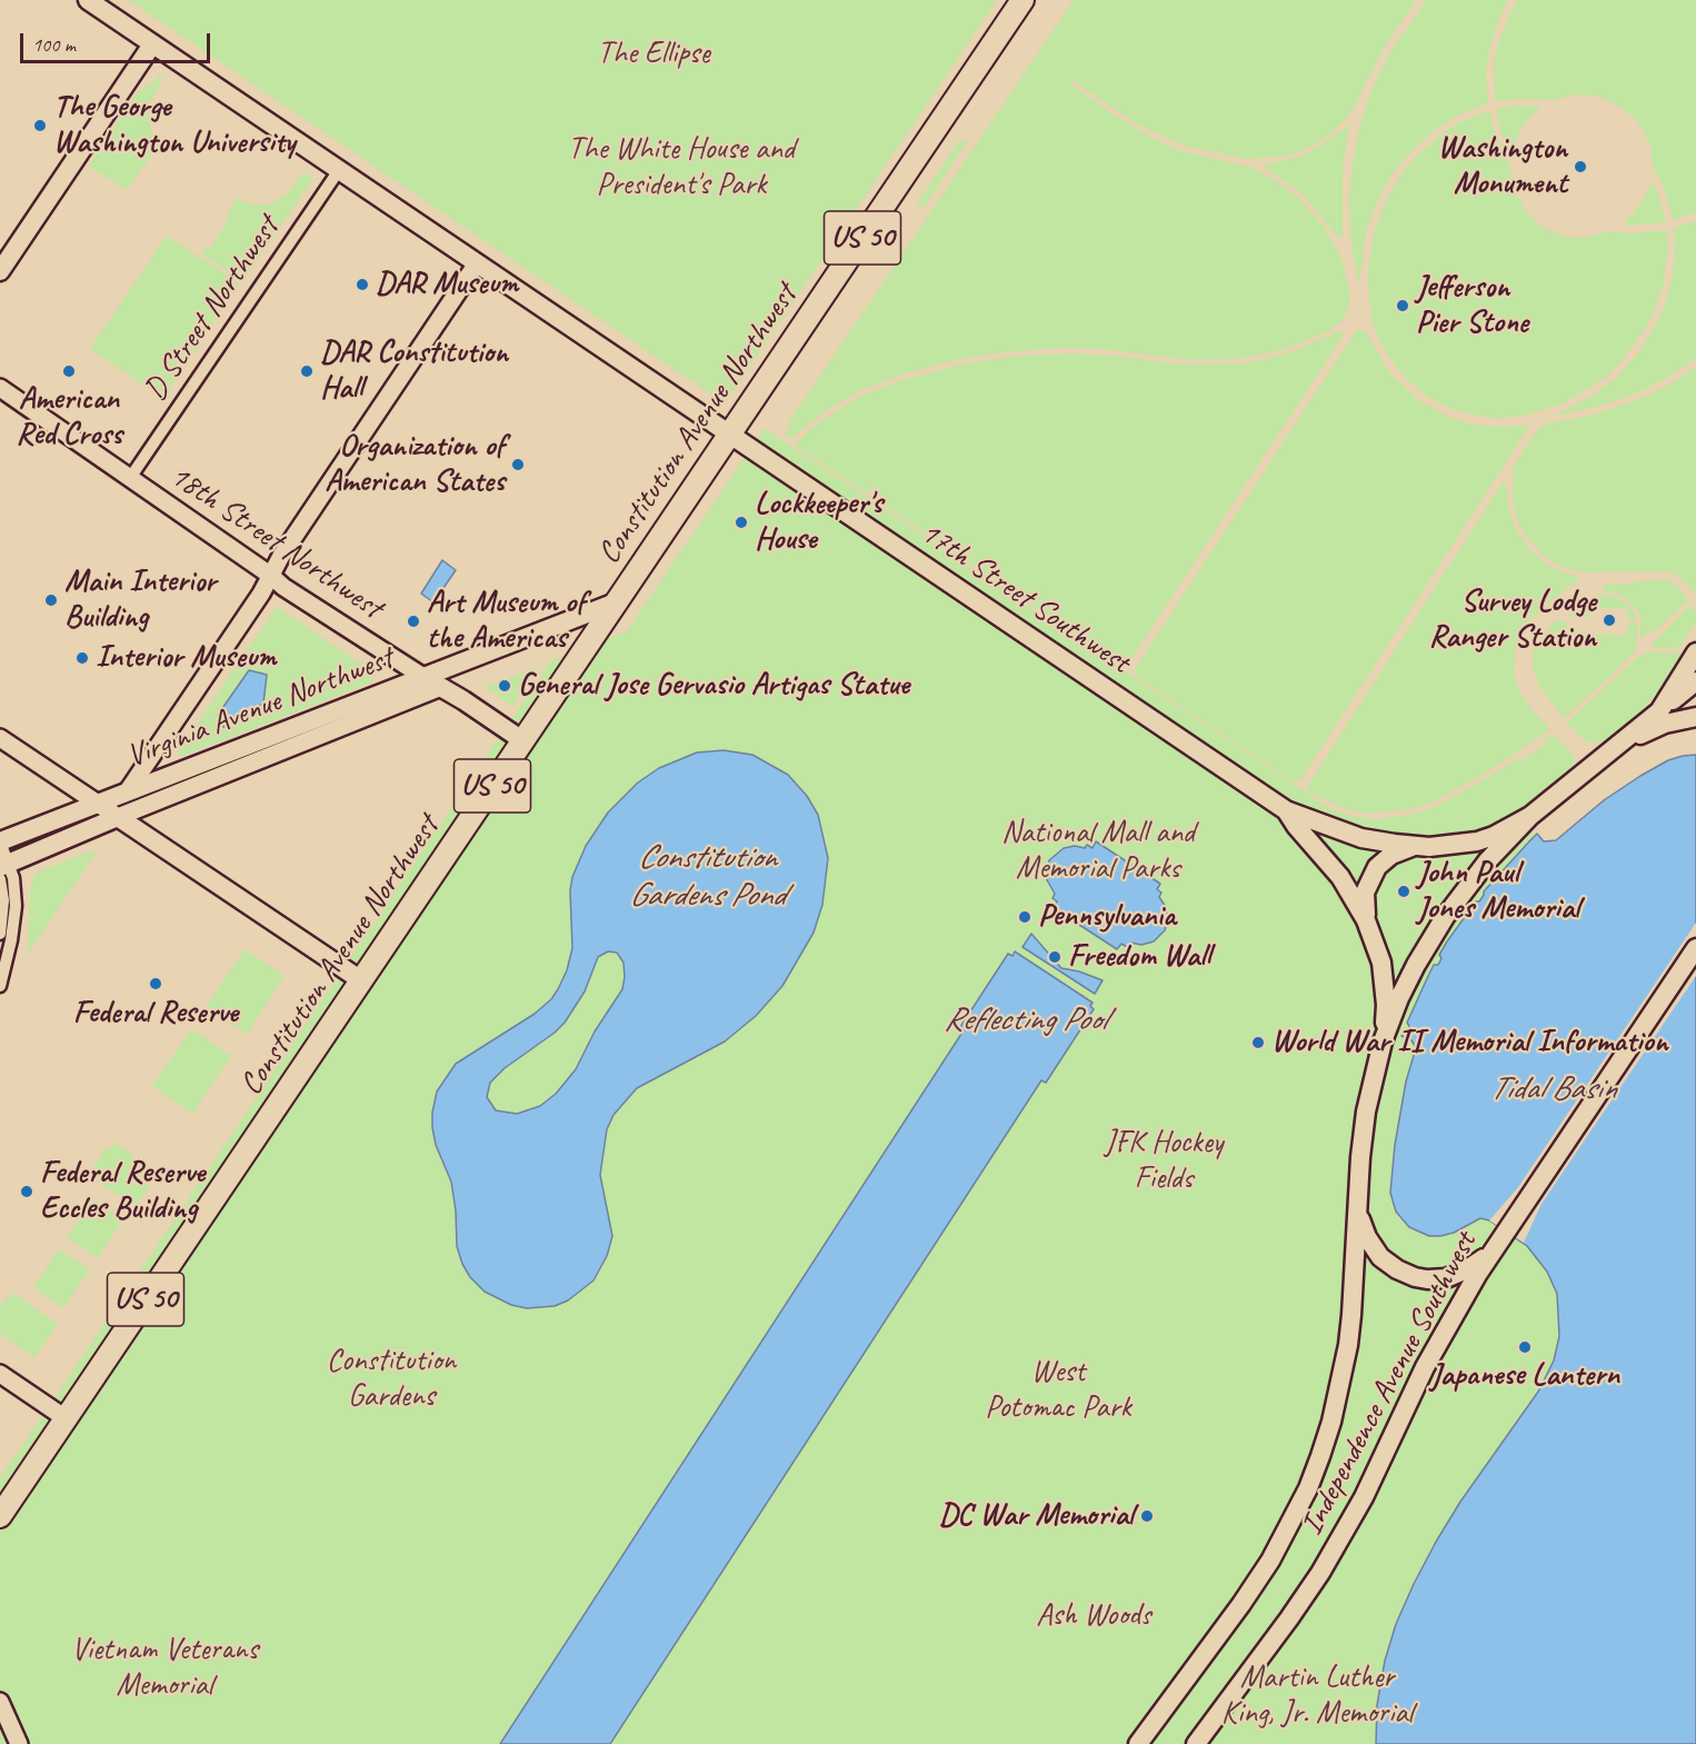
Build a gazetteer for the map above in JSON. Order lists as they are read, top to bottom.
{
  "streets": {
    "highway": ["US 50", "Constitution Avenue Northwest"],
    "main road": [
      "18th Street Northwest",
      "17th Street Southwest",
      "Virginia Avenue Northwest",
      "Independence Avenue Southwest"
    ],
    "street": ["D Street Northwest"]
  },
  "crossings": [
    ["D Street Northwest", "18th Street Northwest"],
    ["D Street Northwest", "17th Street Southwest"],
    ["Constitution Avenue Northwest", "18th Street Northwest"],
    ["Constitution Avenue Northwest", "17th Street Southwest"],
    ["Constitution Avenue Northwest", "Virginia Avenue Northwest"],
    ["18th Street Northwest", "Virginia Avenue Northwest"],
    ["17th Street Southwest", "Independence Avenue Southwest"]
  ],
  "water": ["Constitution Gardens Pond", "Reflecting Pool", "Tidal Basin"],
  "parks": [
    "The Ellipse",
    "The White House and President's Park",
    "National Mall and Memorial Parks",
    "JFK Hockey Fields",
    "Constitution Gardens",
    "West Potomac Park",
    "Ash Woods",
    "Vietnam Veterans Memorial",
    "Martin Luther King, Jr. Memorial"
  ],
  "places": [
    "The George Washington University",
    "Washington Monument",
    "DAR Museum",
    "Jefferson Pier Stone",
    "American Red Cross",
    "DAR Constitution Hall",
    "Organization of American States",
    "Lockkeeper's House",
    "Main Interior Building",
    "Survey Lodge Ranger Station",
    "Art Museum of the Americas",
    "Interior Museum",
    "General Jose Gervasio Artigas Statue",
    "John Paul Jones Memorial",
    "Pennsylvania",
    "Freedom Wall",
    "Federal Reserve",
    "World War II Memorial Information",
    "Federal Reserve Eccles Building",
    "Japanese Lantern",
    "DC War Memorial"
  ],
  "scale_bar": "100 m"
}
